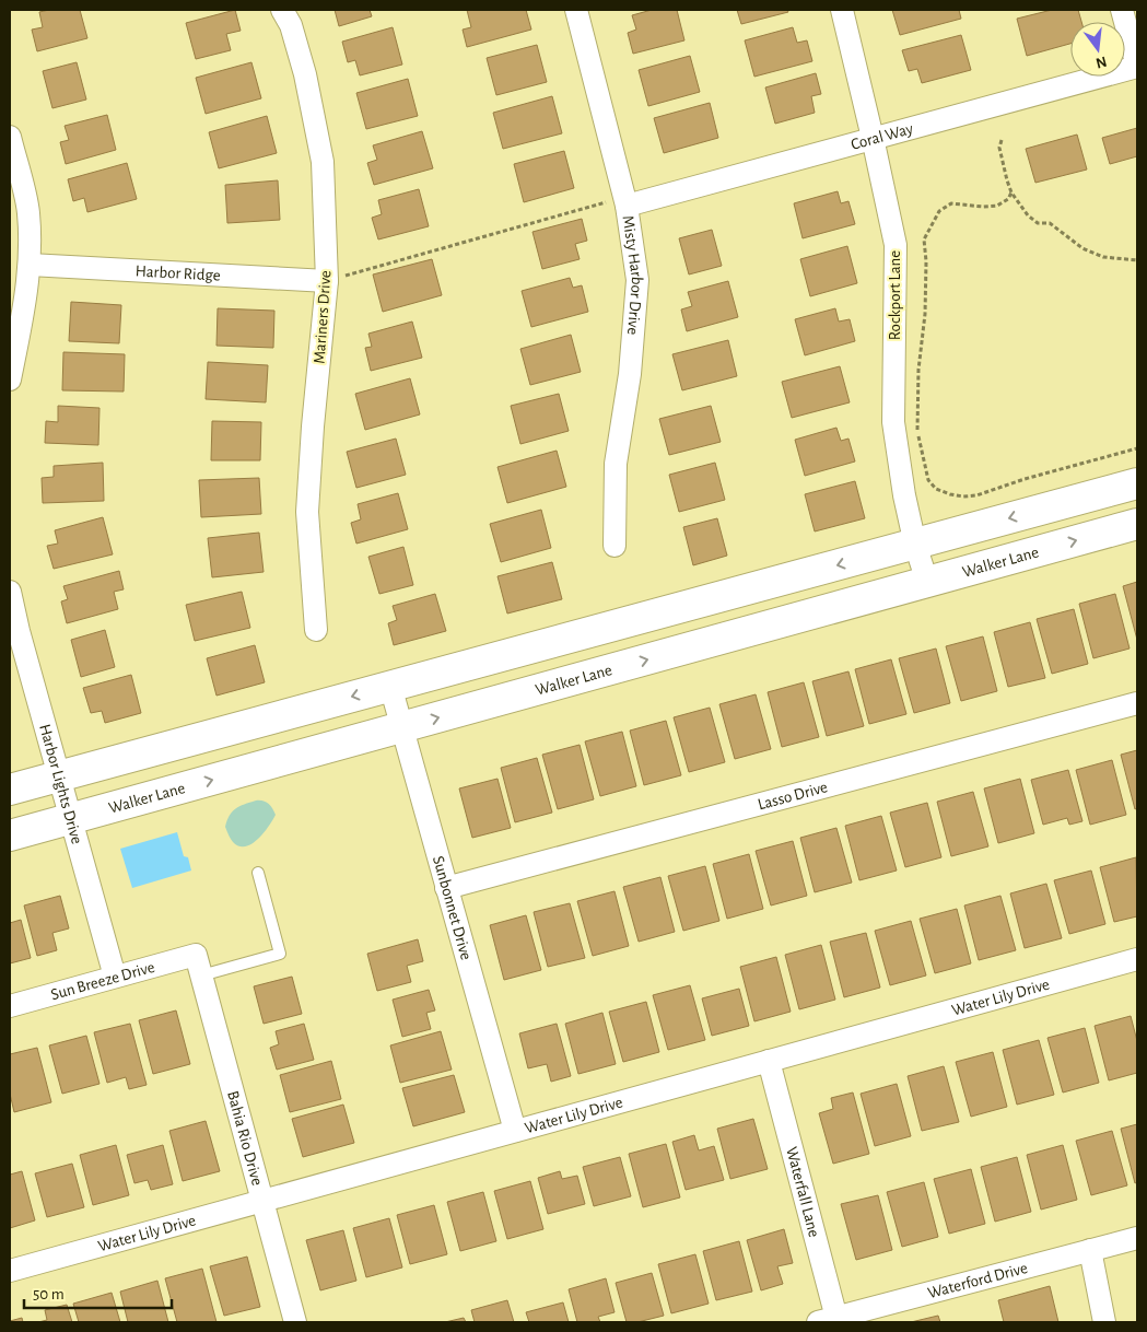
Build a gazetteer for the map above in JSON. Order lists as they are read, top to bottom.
{
  "streets": {
    "street": [
      "Coral Way",
      "Harbor Ridge",
      "Misty Harbor Drive",
      "Rockport Lane",
      "Mariners Drive",
      "Walker Lane",
      "Harbor Lights Drive",
      "Lasso Drive",
      "Sunbonnet Drive",
      "Sun Breeze Drive",
      "Water Lily Drive",
      "Bahia Rio Drive",
      "Waterfall Lane",
      "Waterford Drive"
    ]
  },
  "crossings": [
    ["Coral Way", "Misty Harbor Drive"],
    ["Coral Way", "Rockport Lane"],
    ["Harbor Ridge", "Mariners Drive"],
    ["Rockport Lane", "Walker Lane"],
    ["Walker Lane", "Harbor Lights Drive"],
    ["Walker Lane", "Sunbonnet Drive"],
    ["Harbor Lights Drive", "Sun Breeze Drive"],
    ["Lasso Drive", "Sunbonnet Drive"],
    ["Sunbonnet Drive", "Water Lily Drive"],
    ["Sun Breeze Drive", "Bahia Rio Drive"],
    ["Water Lily Drive", "Bahia Rio Drive"],
    ["Water Lily Drive", "Waterfall Lane"],
    ["Waterfall Lane", "Waterford Drive"]
  ],
  "scale_bar": "50 m",
  "north": "bottom"
}
